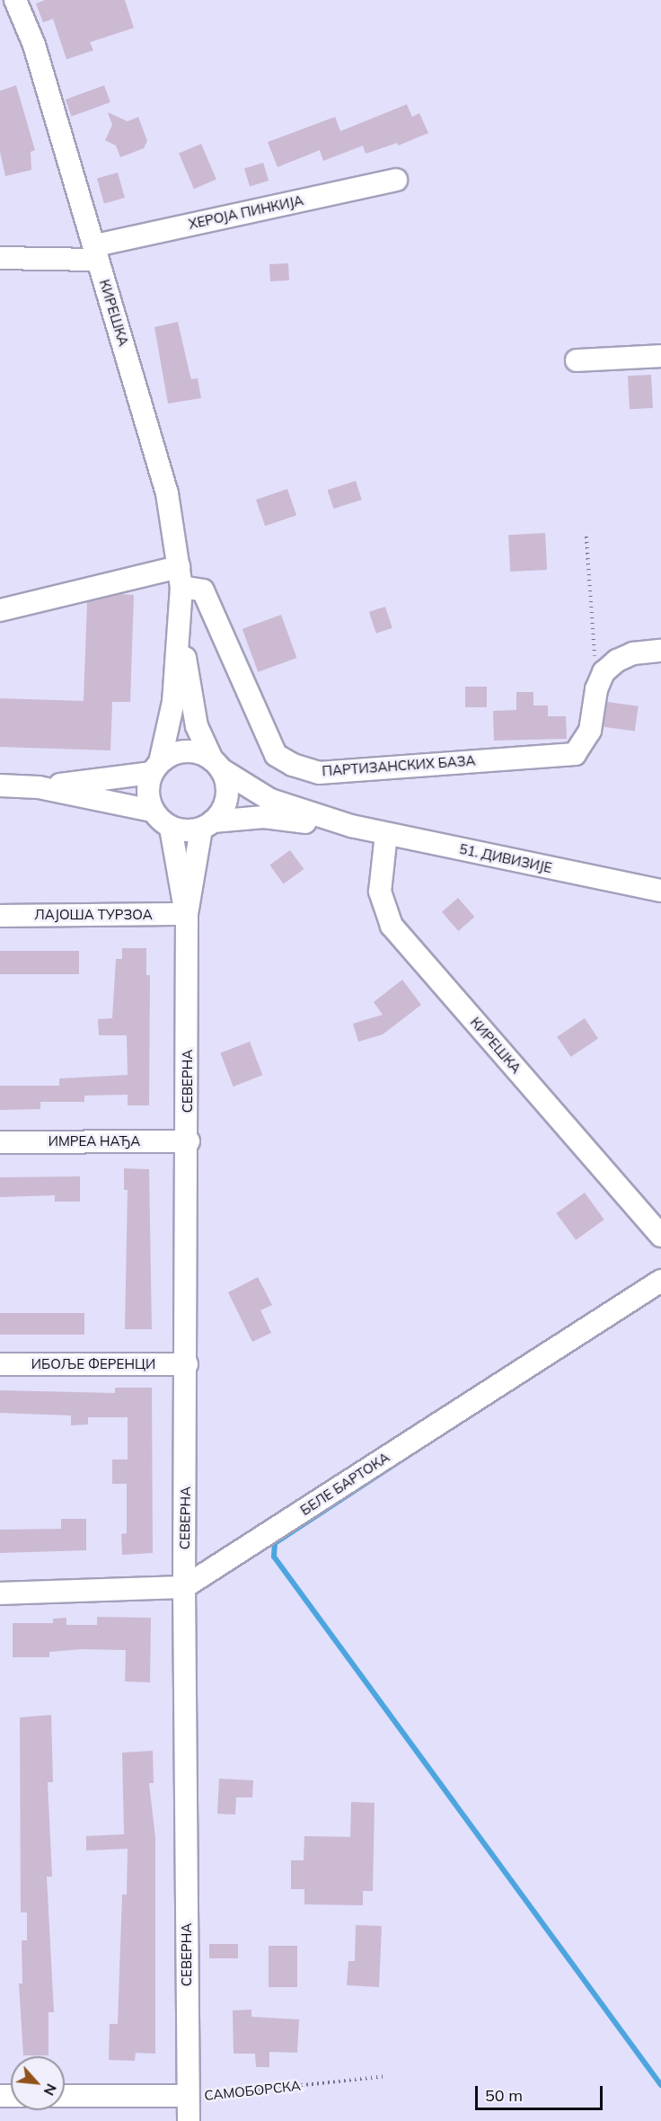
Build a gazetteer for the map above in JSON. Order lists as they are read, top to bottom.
{
  "streets": {
    "street": [
      "ХЕРОЈА ПИНКИЈА",
      "КИРЕШКА",
      "ПАРТИЗАНСКИХ БАЗА",
      "51. ДИВИЗИЈЕ",
      "ЛАЈОША ТУРЗОА",
      "СЕВЕРНА",
      "ИМРЕА НАЂА",
      "ИБОЉЕ ФЕРЕНЦИ",
      "БЕЛЕ БАРТОКА",
      "САМОБОРСКА"
    ]
  },
  "crossings": [
    ["ХЕРОЈА ПИНКИЈА", "КИРЕШКА"],
    ["КИРЕШКА", "ПАРТИЗАНСКИХ БАЗА"],
    ["КИРЕШКА", "51. ДИВИЗИЈЕ"],
    ["КИРЕШКА", "СЕВЕРНА"],
    ["51. ДИВИЗИЈЕ", "СЕВЕРНА"],
    ["ЛАЈОША ТУРЗОА", "СЕВЕРНА"],
    ["СЕВЕРНА", "ИМРЕА НАЂА"],
    ["СЕВЕРНА", "ИБОЉЕ ФЕРЕНЦИ"],
    ["СЕВЕРНА", "БЕЛЕ БАРТОКА"],
    ["СЕВЕРНА", "САМОБОРСКА"]
  ],
  "scale_bar": "50 m",
  "north": "bottom right"
}
